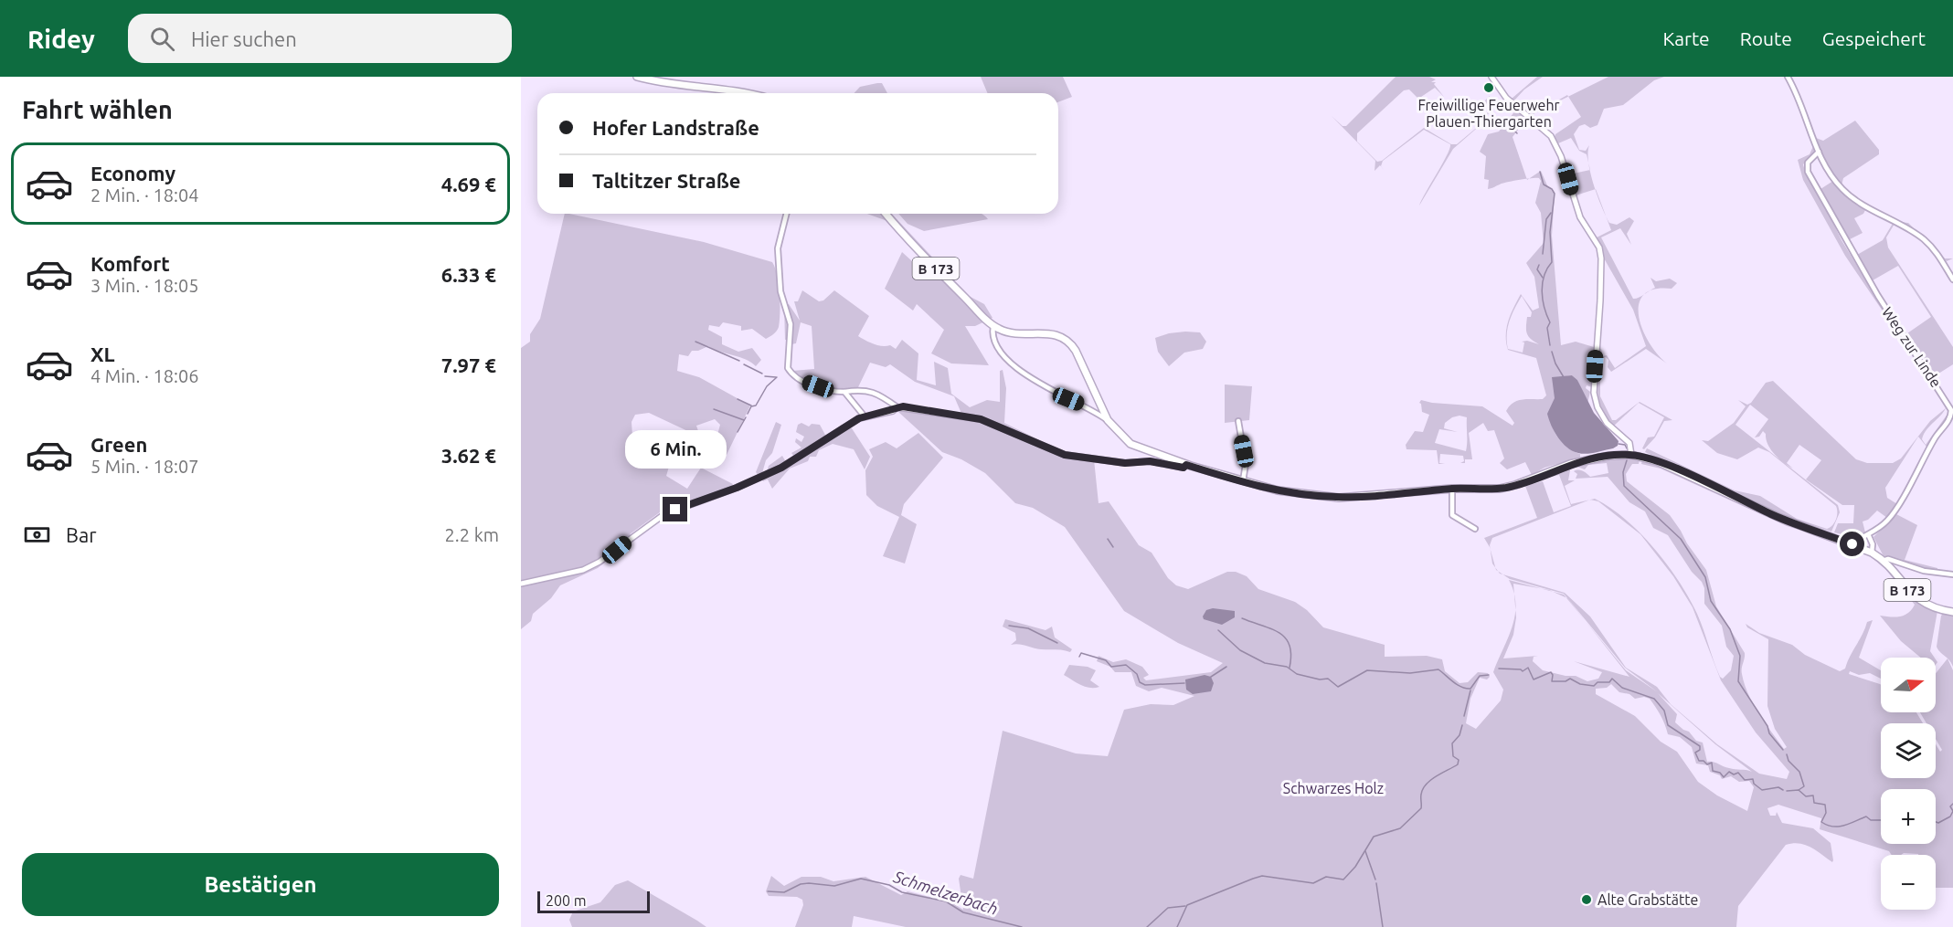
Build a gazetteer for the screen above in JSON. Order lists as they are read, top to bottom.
{
  "streets": {
    "main road": ["B 173"],
    "street": ["Weg zur Linde"]
  },
  "crossings": [
    ["B 173", "Weg zur Linde"]
  ],
  "water": ["Schmelzerbach"],
  "parks": ["Schwarzes Holz"],
  "places": ["Freiwillige Feuerwehr Plauen-Thiergarten", "Alte Grabstätte"],
  "scale_bar": "200 m",
  "north": "right",
  "page": {
    "header": "Ridey",
    "search": "Hier suchen",
    "nav": ["Karte", "Route", "Gespeichert"],
    "heading": "Fahrt wählen",
    "banner": ["Hofer Landstraße", "Taltitzer Straße"],
    "list": [
      {
        "name": "Economy",
        "note": "2 Min. · 18:04",
        "value": "4.69 €"
      },
      {
        "name": "Komfort",
        "note": "3 Min. · 18:05",
        "value": "6.33 €"
      },
      {
        "name": "XL",
        "note": "4 Min. · 18:06",
        "value": "7.97 €"
      },
      {
        "name": "Green",
        "note": "5 Min. · 18:07",
        "value": "3.62 €"
      }
    ],
    "bubble": "6 Min.",
    "pay": ["Bar", "2.2 km"],
    "map_buttons": ["+", "−"],
    "buttons": "Bestätigen",
    "scale": "200 m"
  }
}
